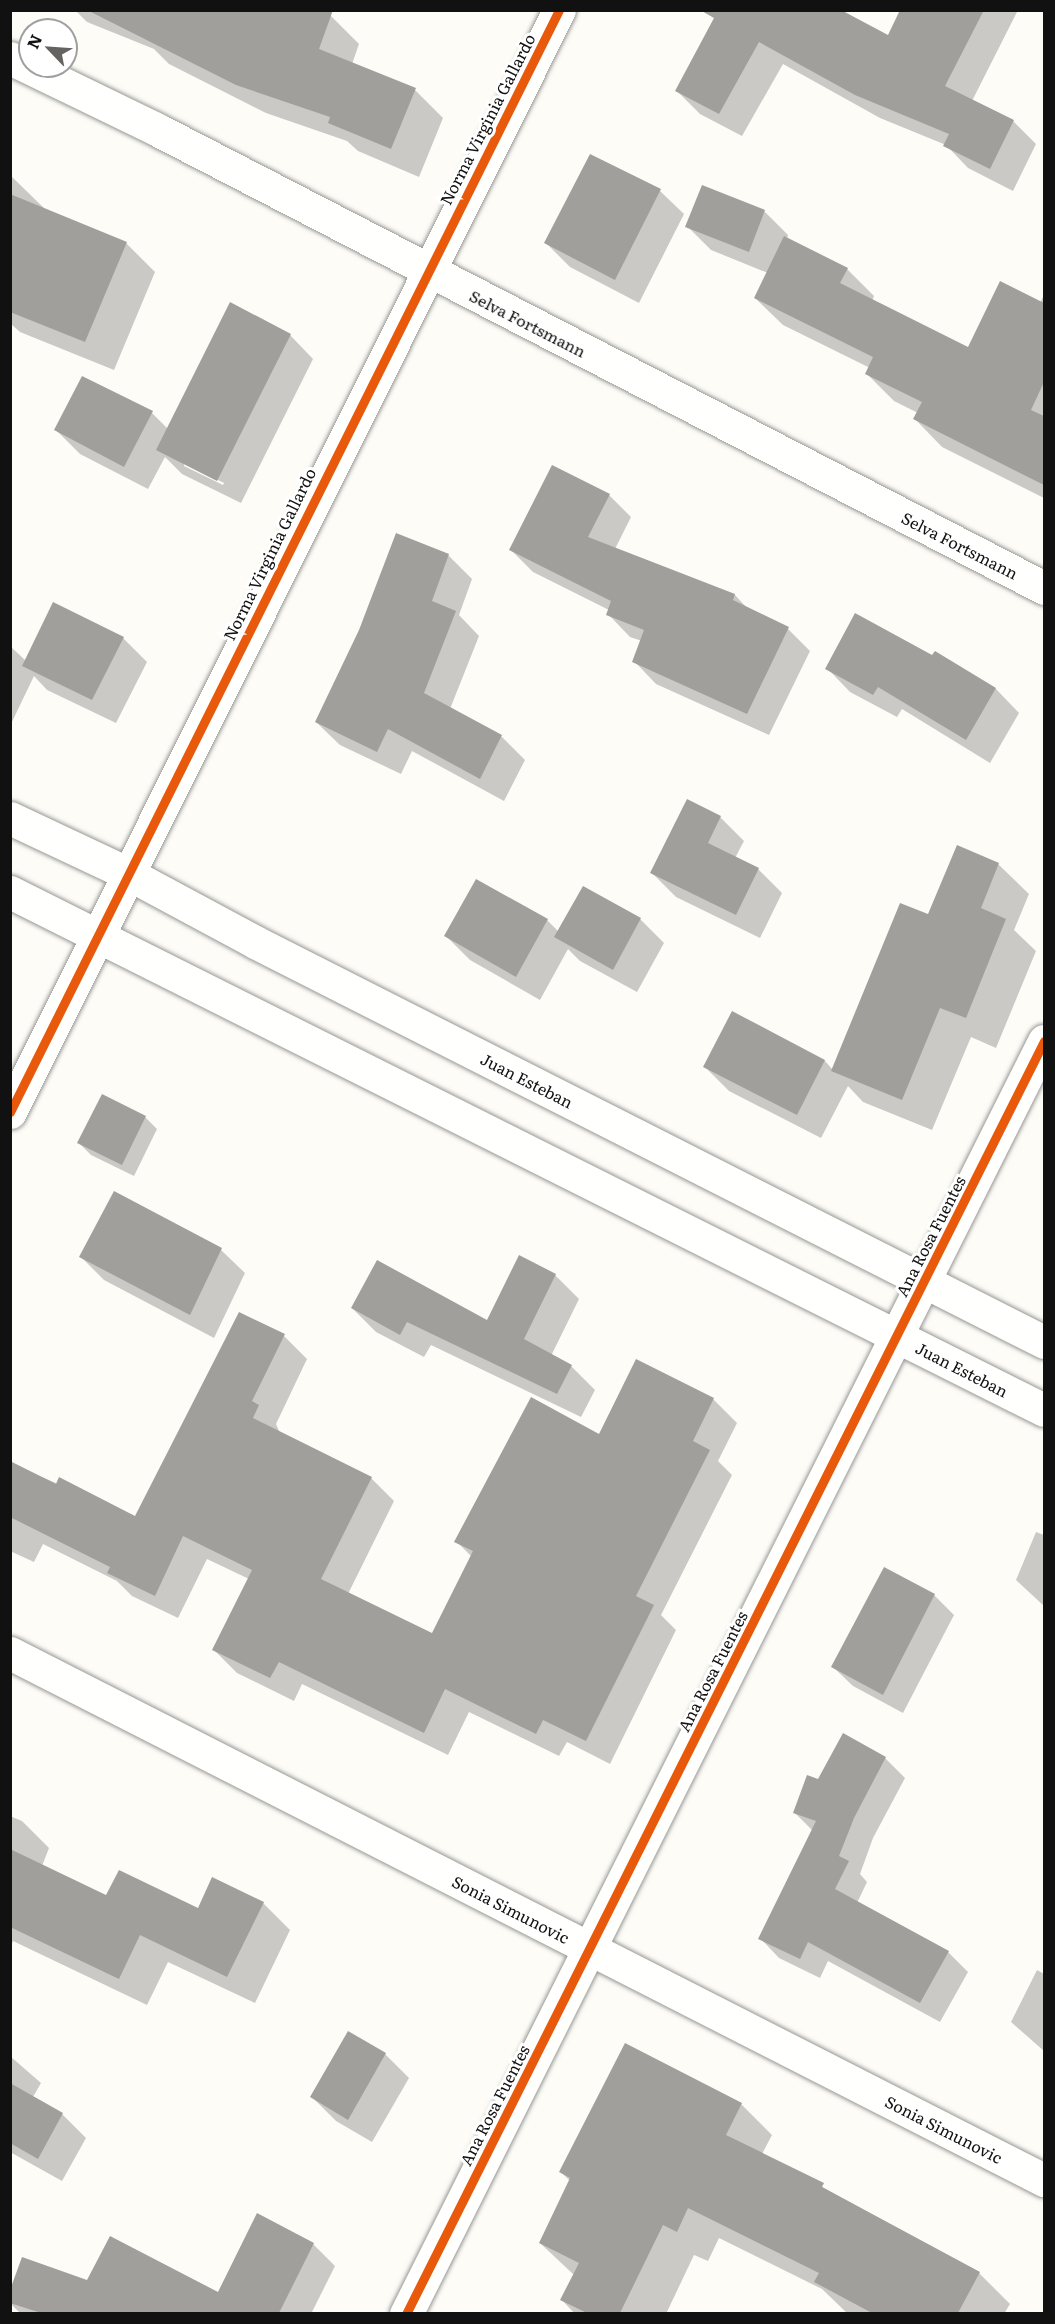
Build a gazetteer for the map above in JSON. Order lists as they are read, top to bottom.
{
  "streets": {
    "street": [
      "Norma Virginia Gallardo",
      "Selva Fortsmann",
      "Juan Esteban",
      "Ana Rosa Fuentes",
      "Sonia Simunovic"
    ]
  },
  "crossings": [
    ["Norma Virginia Gallardo", "Selva Fortsmann"],
    ["Norma Virginia Gallardo", "Juan Esteban"],
    ["Juan Esteban", "Ana Rosa Fuentes"],
    ["Ana Rosa Fuentes", "Sonia Simunovic"]
  ],
  "north": "top left"
}
